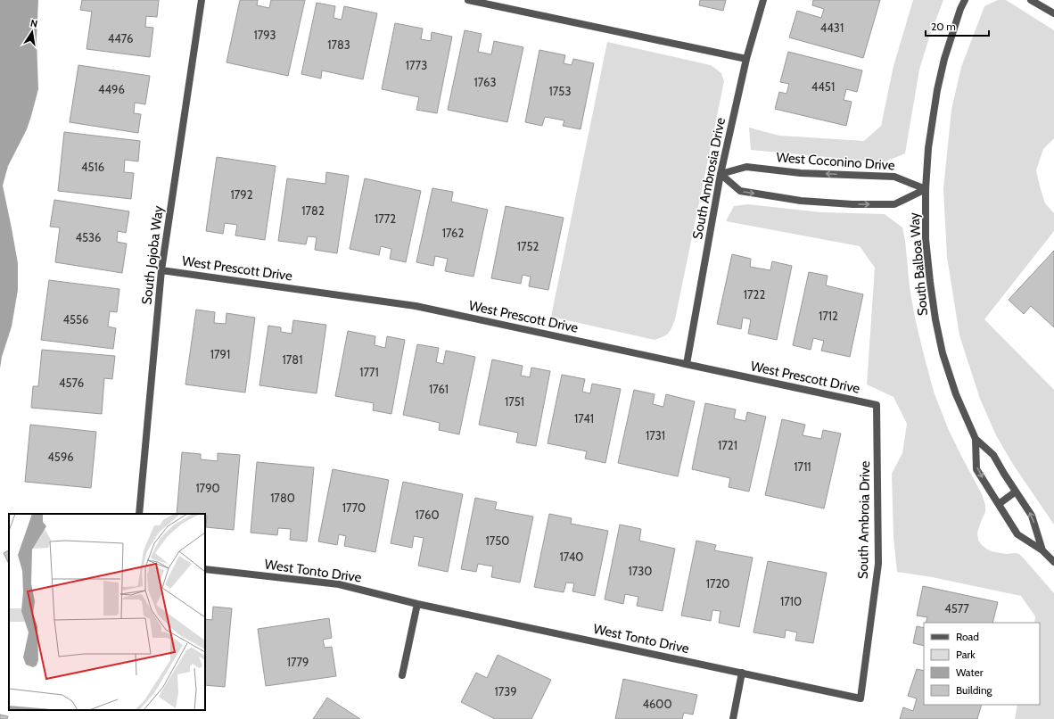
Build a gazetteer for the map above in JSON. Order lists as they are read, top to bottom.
{
  "streets": {
    "street": [
      "West Coconino Drive",
      "South Ambrosia Drive",
      "South Jojoba Way",
      "South Balboa Way",
      "West Prescott Drive",
      "South Ambroia Drive",
      "West Tonto Drive"
    ]
  },
  "crossings": [
    ["West Coconino Drive", "South Ambrosia Drive"],
    ["West Coconino Drive", "South Balboa Way"],
    ["South Ambrosia Drive", "West Prescott Drive"],
    ["South Jojoba Way", "West Prescott Drive"],
    ["West Prescott Drive", "South Ambroia Drive"],
    ["South Ambroia Drive", "West Tonto Drive"]
  ],
  "house_numbers": [
    "4431",
    "1793",
    "4476",
    "1783",
    "1773",
    "1763",
    "4451",
    "4496",
    "1753",
    "4516",
    "1792",
    "1782",
    "1772",
    "1762",
    "4536",
    "1752",
    "1722",
    "1712",
    "4556",
    "1791",
    "1781",
    "1771",
    "4576",
    "1761",
    "1751",
    "1741",
    "1731",
    "1721",
    "4596",
    "1711",
    "1790",
    "1780",
    "1770",
    "1760",
    "1750",
    "1740",
    "1730",
    "1720",
    "1710",
    "4577",
    "1779",
    "1739",
    "4600"
  ],
  "legend": [
    "Road",
    "Park",
    "Water",
    "Building"
  ],
  "scale_bar": "20 m",
  "north": "top"
}
